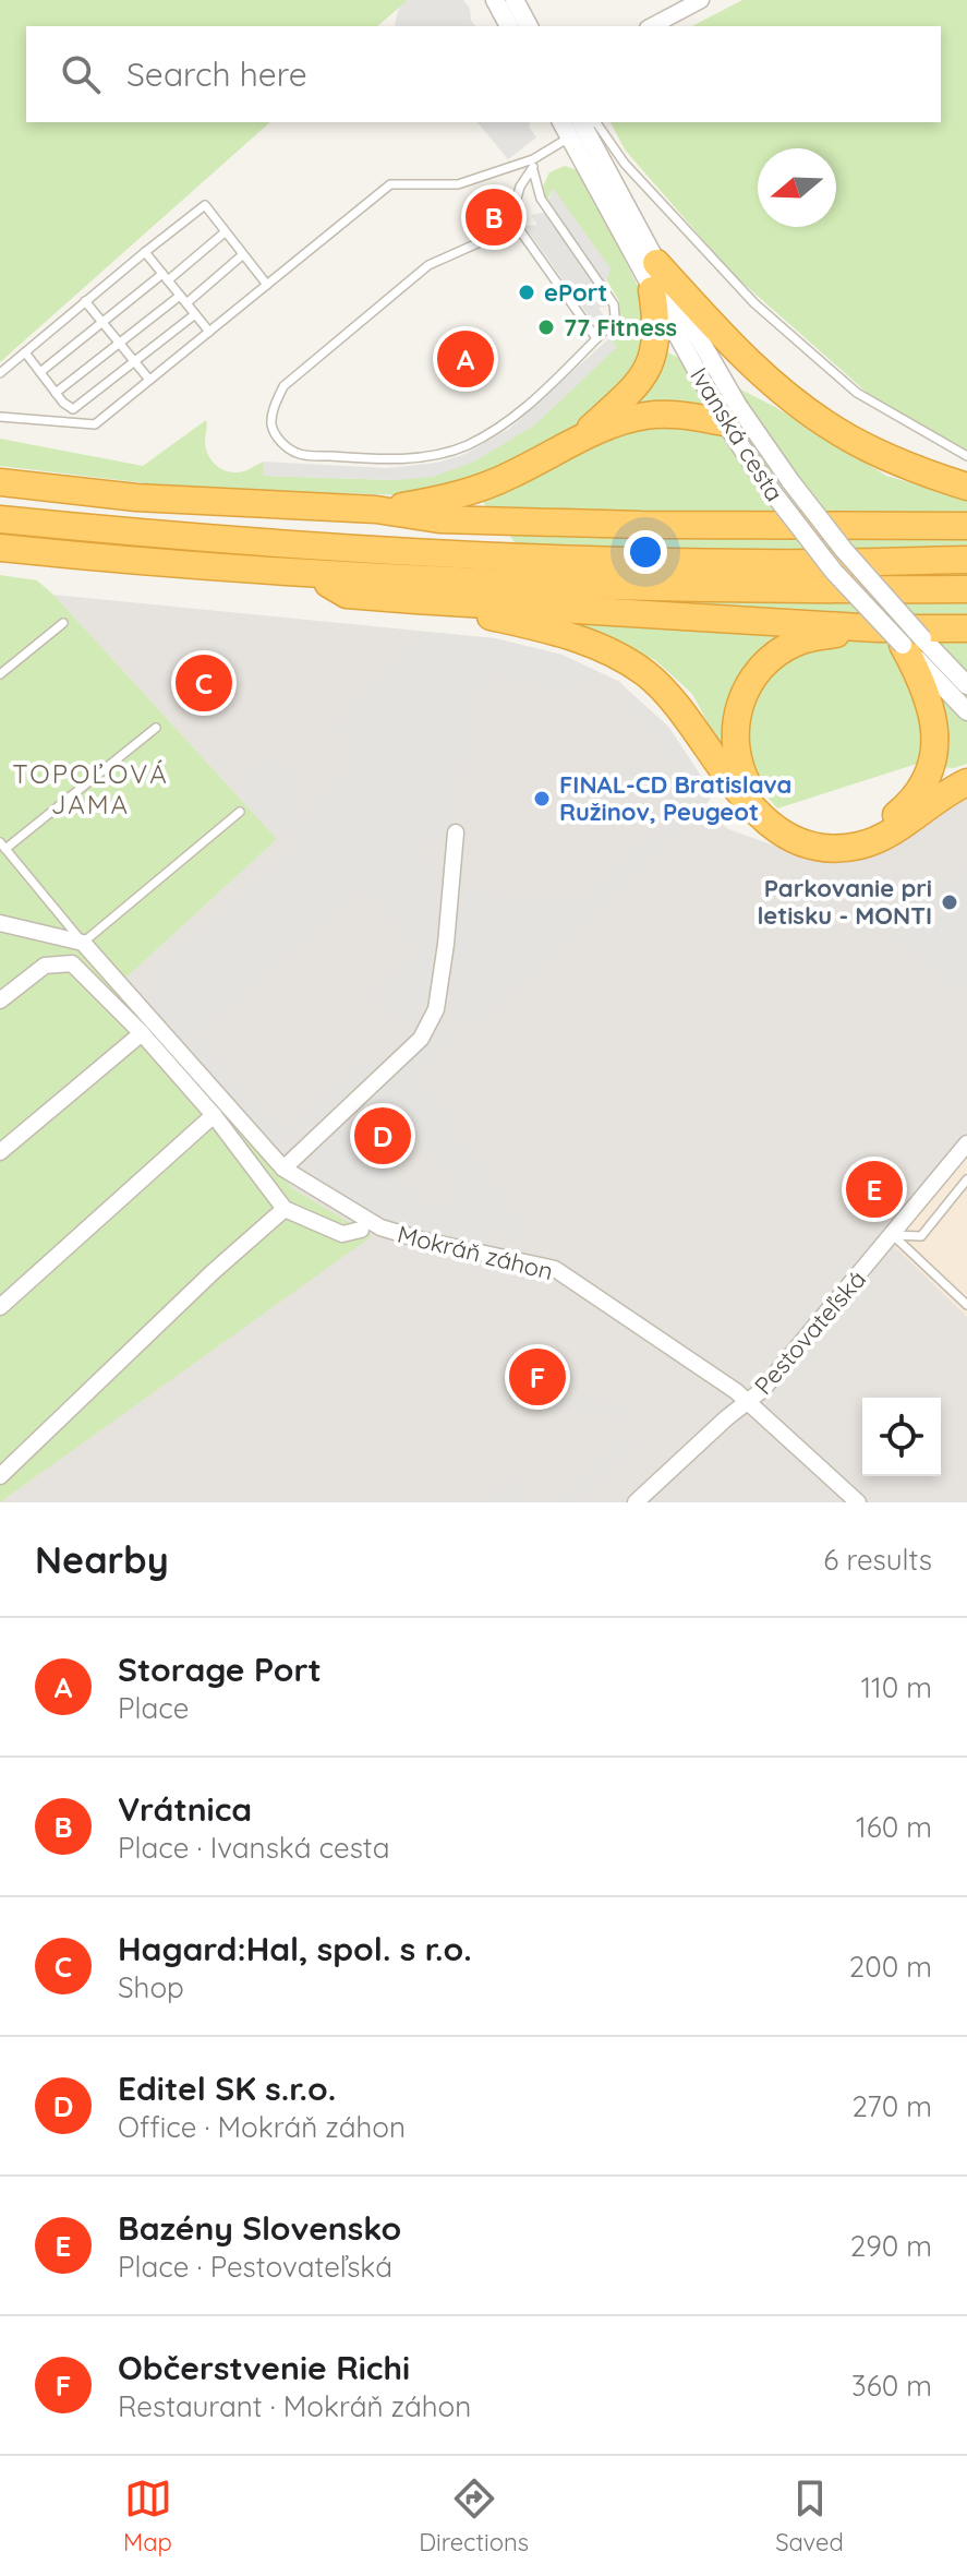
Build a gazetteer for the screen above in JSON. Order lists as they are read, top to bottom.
{
  "streets": {
    "street": ["Ivanská cesta", "Mokráň záhon", "Pestovateľská"]
  },
  "crossings": [
    ["Mokráň záhon", "Pestovateľská"]
  ],
  "districts": ["TOPOĽOVÁ JAMA"],
  "places": [
    "ePort",
    "77 Fitness",
    "FINAL-CD Bratislava Ružinov, Peugeot",
    "Parkovanie pri letisku - MONTI"
  ],
  "north": "left",
  "page": {
    "search": "Search here",
    "pins": [
      "B",
      "A",
      "C",
      "D",
      "E",
      "F"
    ],
    "heading": ["Nearby", "6 results"],
    "list": [
      {
        "mark": "A",
        "name": "Storage Port",
        "note": "Place",
        "value": "110 m"
      },
      {
        "mark": "B",
        "name": "Vrátnica",
        "note": "Place · Ivanská cesta",
        "value": "160 m"
      },
      {
        "mark": "C",
        "name": "Hagard:Hal, spol. s r.o.",
        "note": "Shop",
        "value": "200 m"
      },
      {
        "mark": "D",
        "name": "Editel SK s.r.o.",
        "note": "Office · Mokráň záhon",
        "value": "270 m"
      },
      {
        "mark": "E",
        "name": "Bazény Slovensko",
        "note": "Place · Pestovateľská",
        "value": "290 m"
      },
      {
        "mark": "F",
        "name": "Občerstvenie Richi",
        "note": "Restaurant · Mokráň záhon",
        "value": "360 m"
      }
    ],
    "nav": ["Map", "Directions", "Saved"]
  }
}
